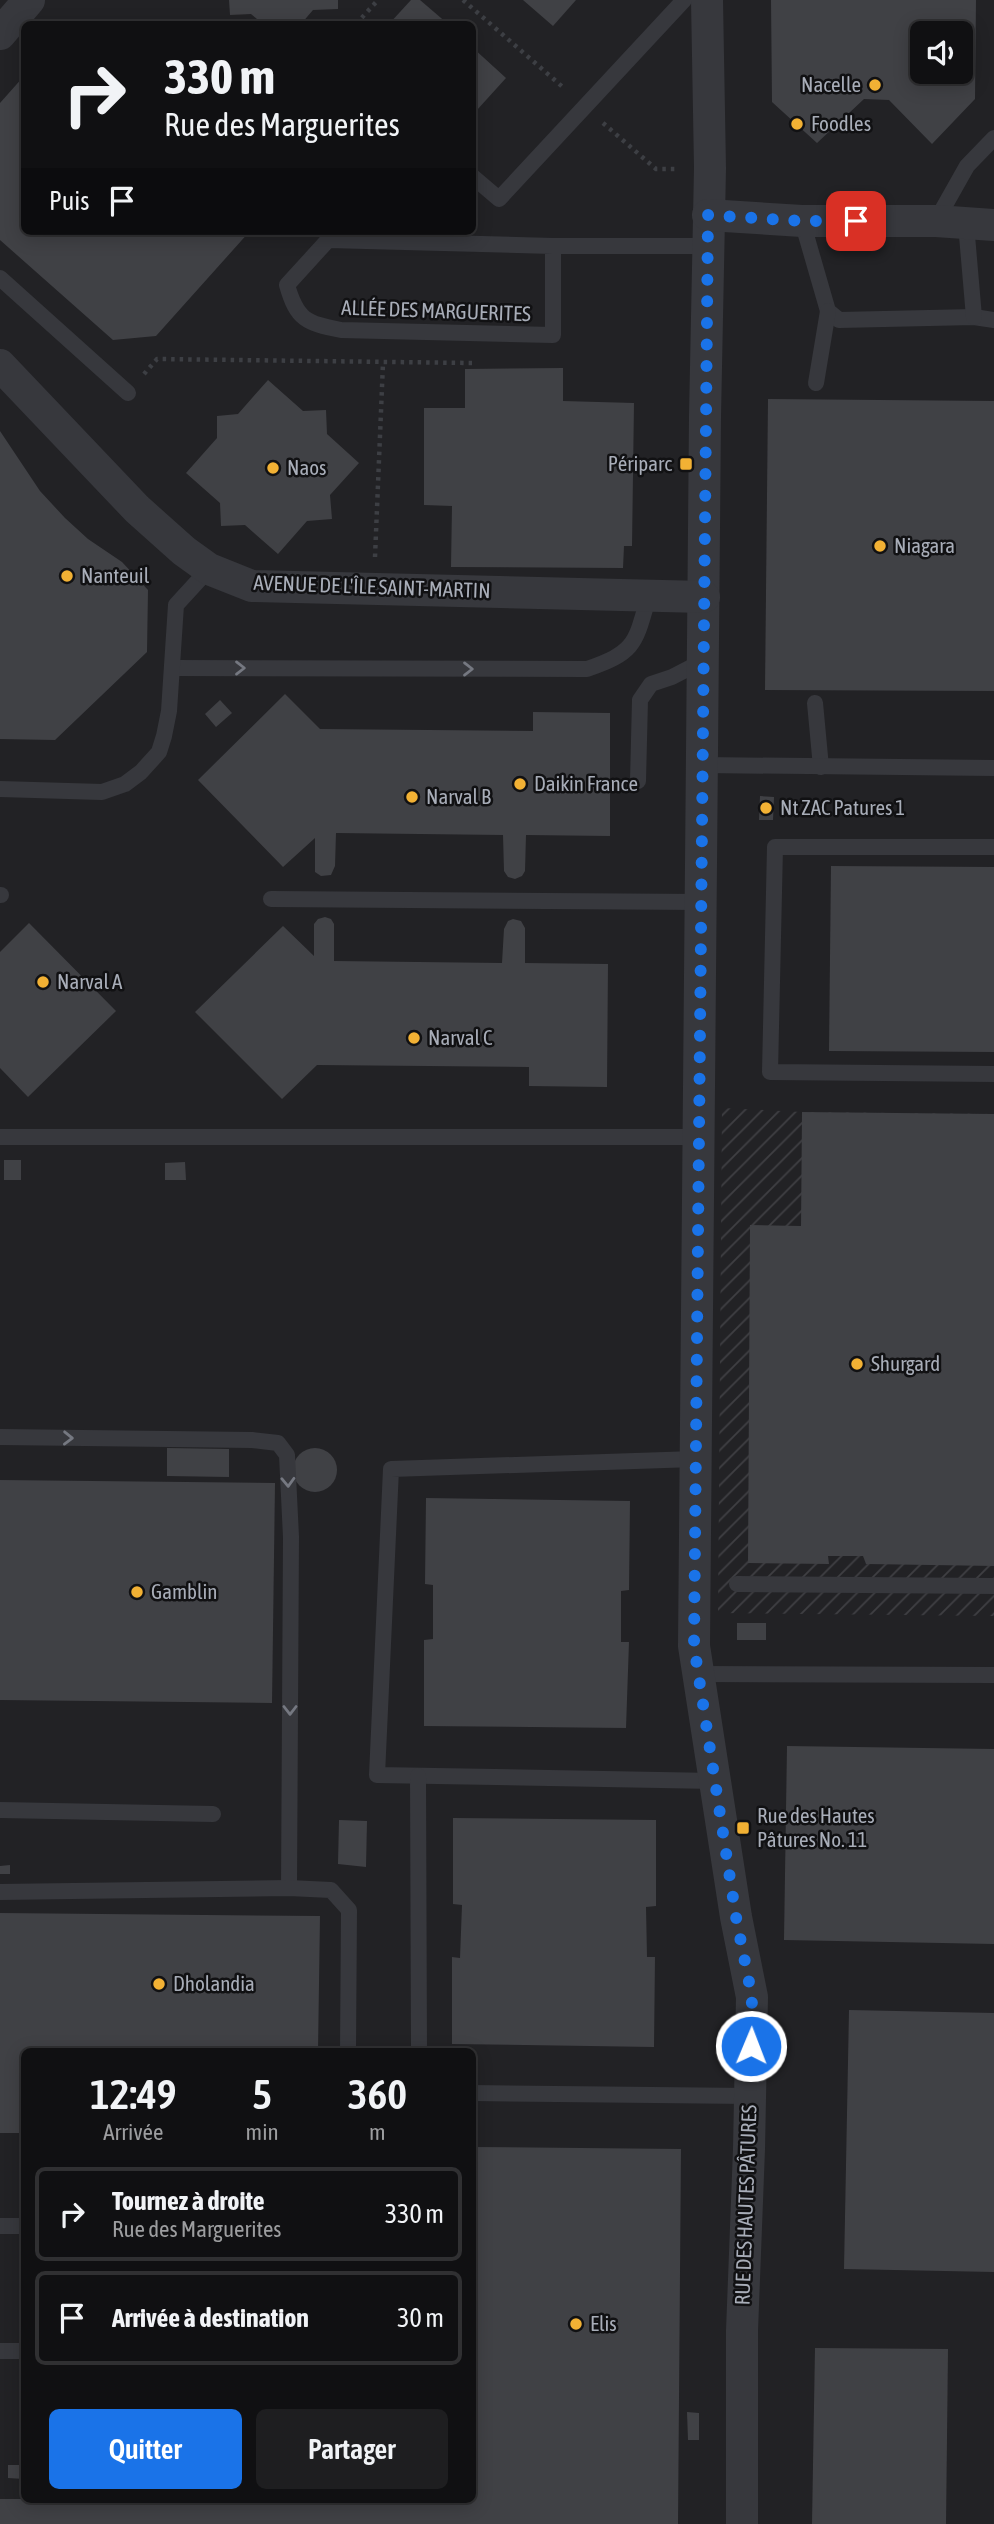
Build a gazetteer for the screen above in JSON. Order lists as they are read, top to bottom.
{
  "streets": {
    "street": ["AVENUE DE L'ÎLE SAINT-MARTIN", "RUE DES HAUTES PÂTURES"],
    "lane": ["ALLÉE DES MARGUERITES"]
  },
  "crossings": [
    ["ALLÉE DES MARGUERITES", "RUE DES HAUTES PÂTURES"],
    ["AVENUE DE L'ÎLE SAINT-MARTIN", "RUE DES HAUTES PÂTURES"]
  ],
  "places": {
    "other": [
      "Nacelle",
      "Foodles",
      "Naos",
      "Niagara",
      "Nanteuil",
      "Daikin France",
      "Narval B",
      "Nt ZAC Patures 1",
      "Narval A",
      "Narval C",
      "Shurgard",
      "Gamblin",
      "Dholandia",
      "Elis"
    ],
    "transit": ["Périparc", "Rue des Hautes Pâtures No. 11"]
  },
  "page": {
    "turn": ["330 m", "Rue des Marguerites"],
    "then": "Puis",
    "eta": [
      "12:49",
      "Arrivée",
      "5",
      "min",
      "360",
      "m"
    ],
    "list": [
      {
        "name": "Tournez à droite",
        "note": "Rue des Marguerites",
        "value": "330 m"
      },
      {
        "name": "Arrivée à destination",
        "value": "30 m"
      }
    ],
    "buttons": ["Quitter", "Partager"]
  }
}
